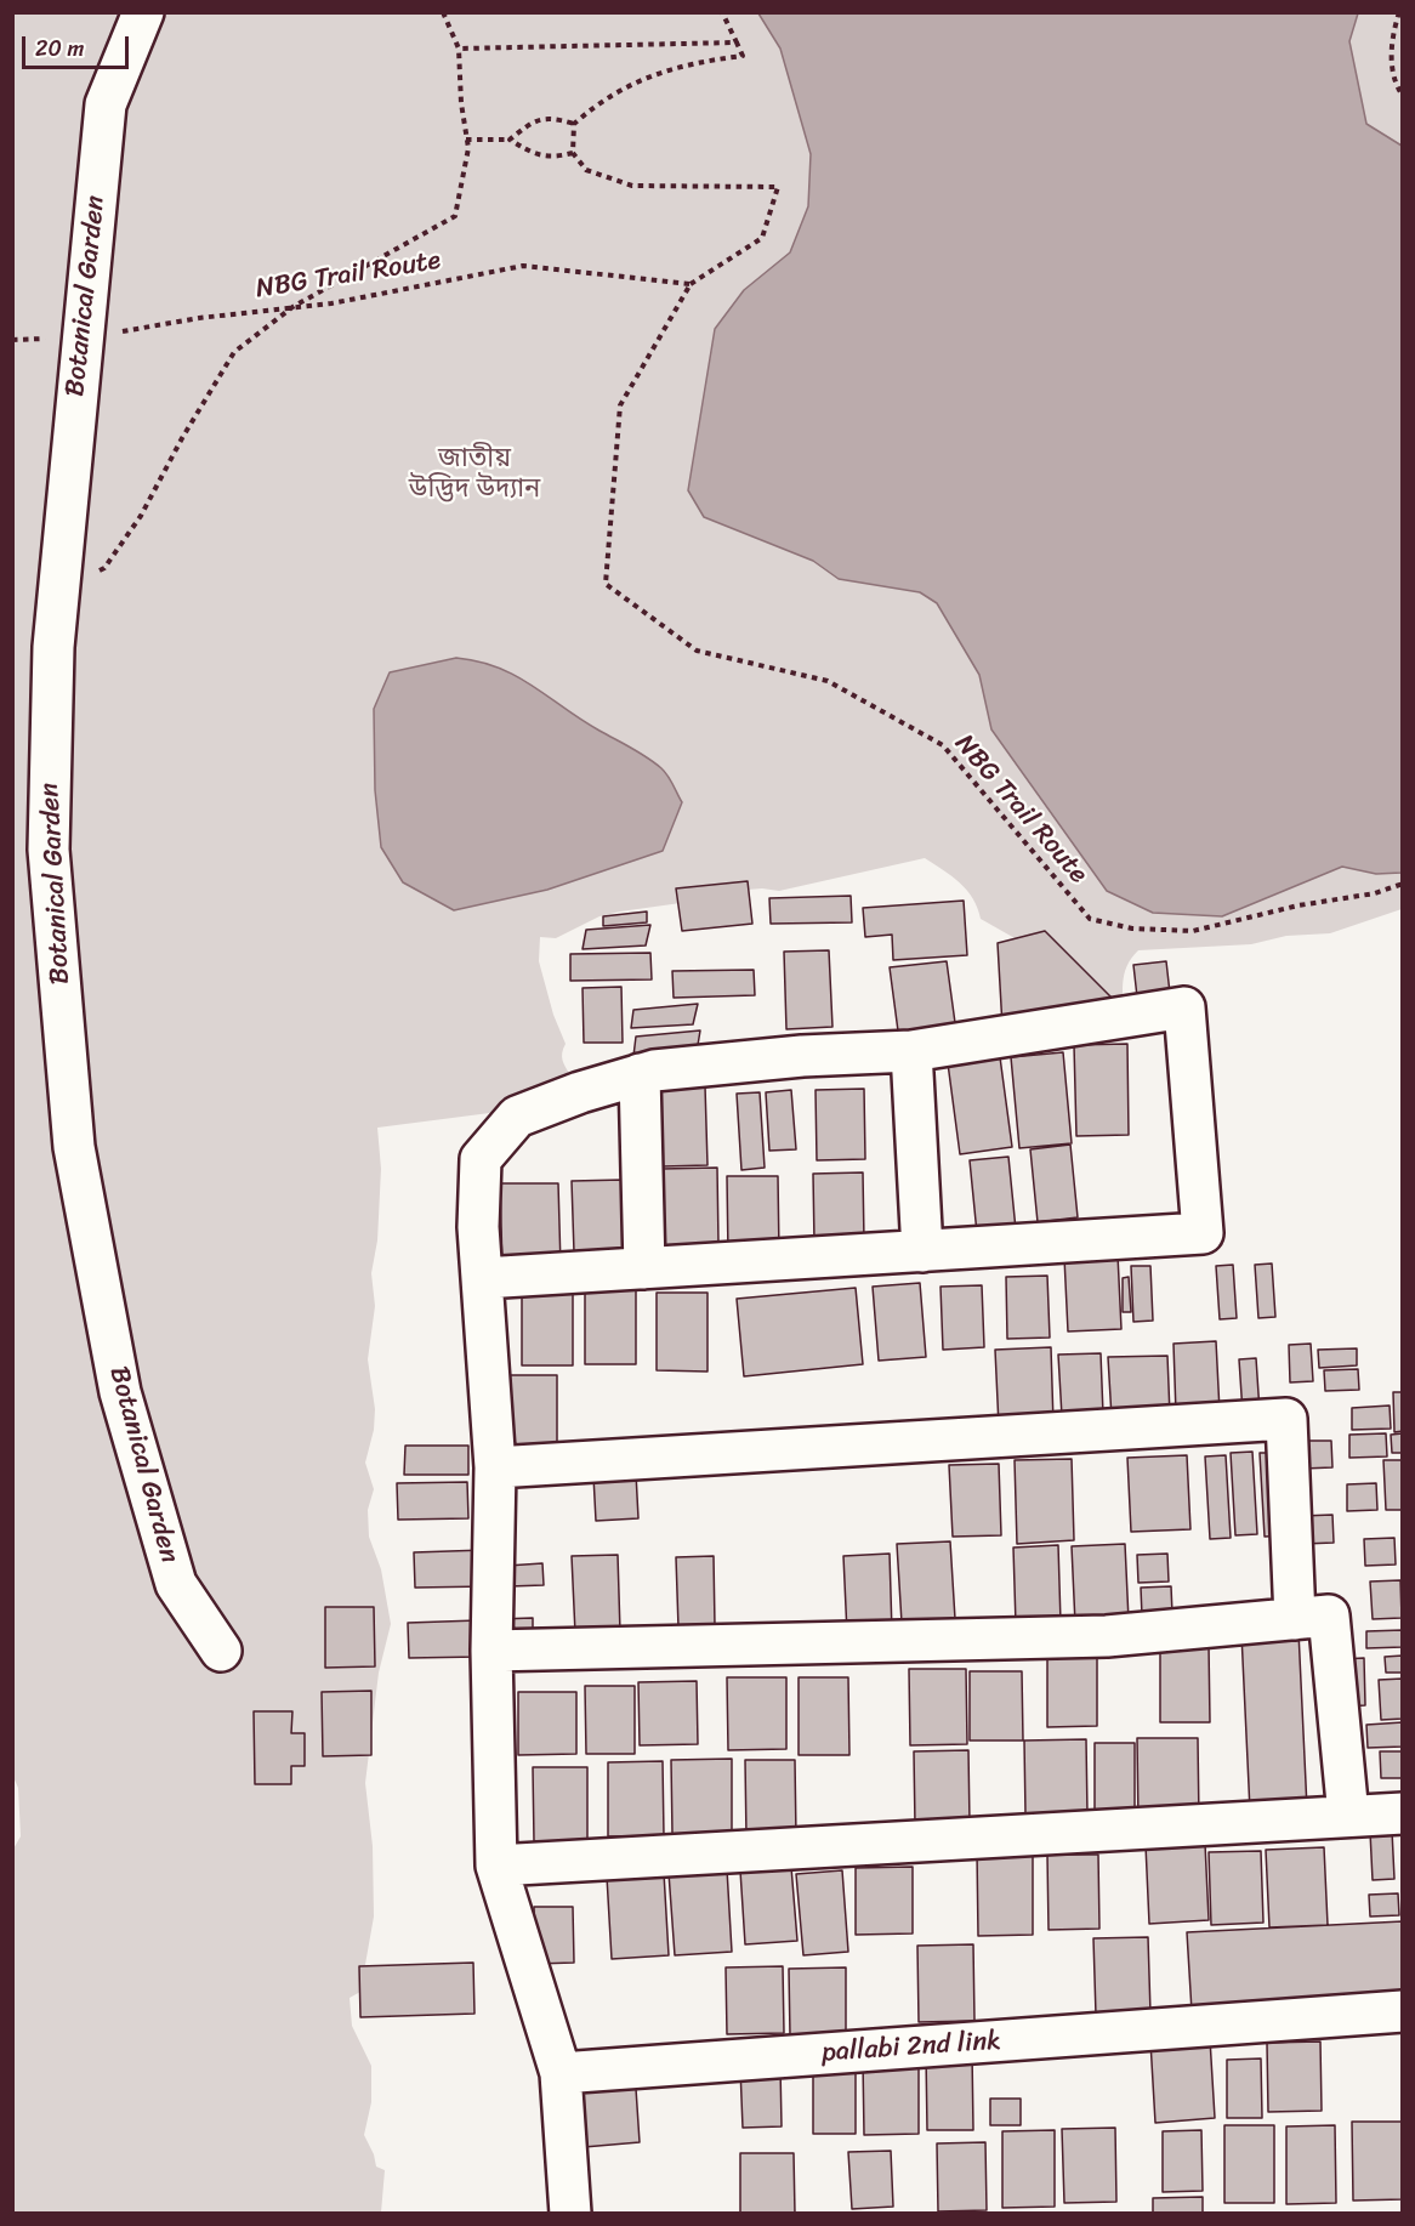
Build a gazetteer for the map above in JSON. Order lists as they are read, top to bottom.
{
  "streets": {
    "street": ["Botanical Garden", "pallabi 2nd link"],
    "path": ["NBG Trail Route"]
  },
  "crossings": [
    ["NBG Trail Route", "Botanical Garden"]
  ],
  "parks": ["জাতীয় উদ্ভিদ উদ্যান"],
  "scale_bar": "20 m"
}
